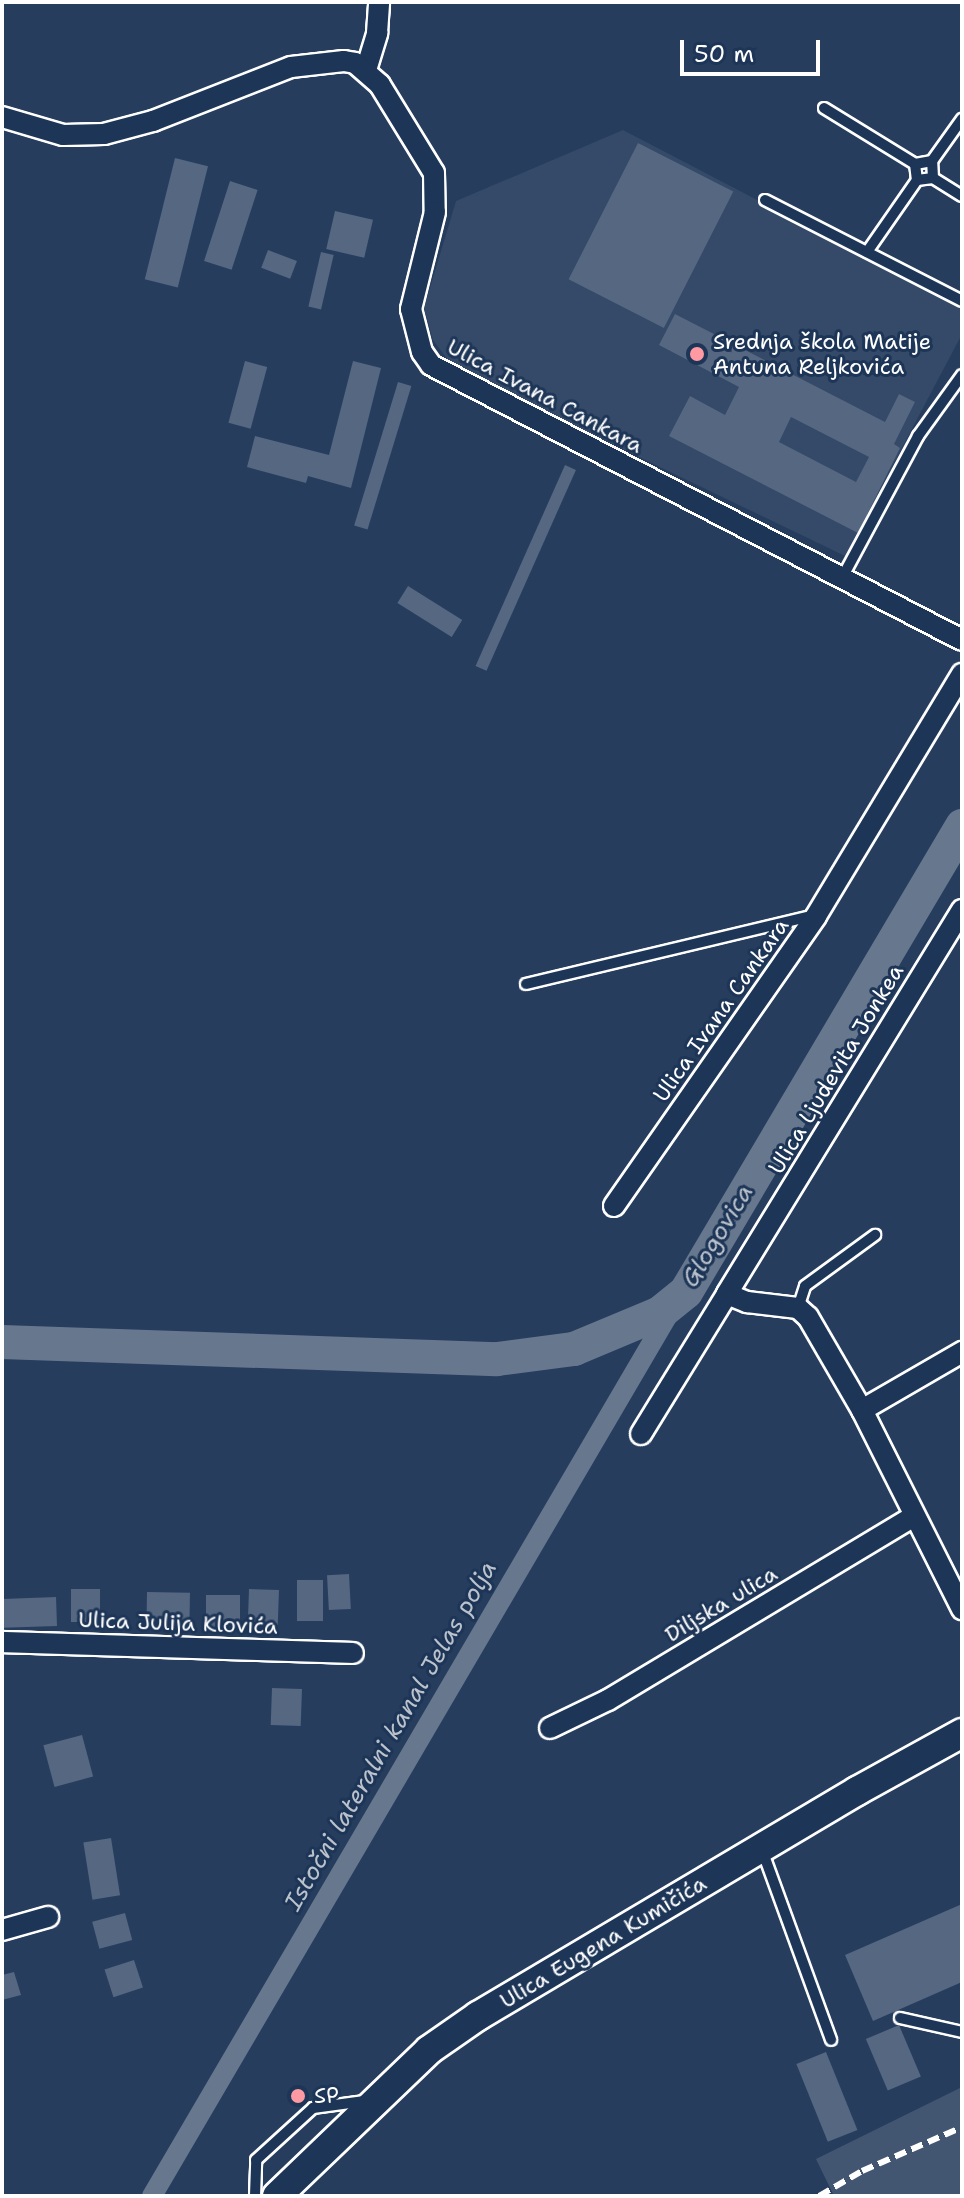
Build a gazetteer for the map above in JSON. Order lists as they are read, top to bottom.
{
  "streets": {
    "main road": ["Ulica Eugena Kumičića"],
    "street": [
      "Ulica Ivana Cankara",
      "Ulica Ljudevita Jonkea",
      "Diljska ulica",
      "Ulica Julija Klovića"
    ]
  },
  "water": ["Glogovica", "Istočni lateralni kanal Jelas polja"],
  "places": ["Srednja škola Matije Antuna Reljkovića", "SP"],
  "scale_bar": "50 m"
}
